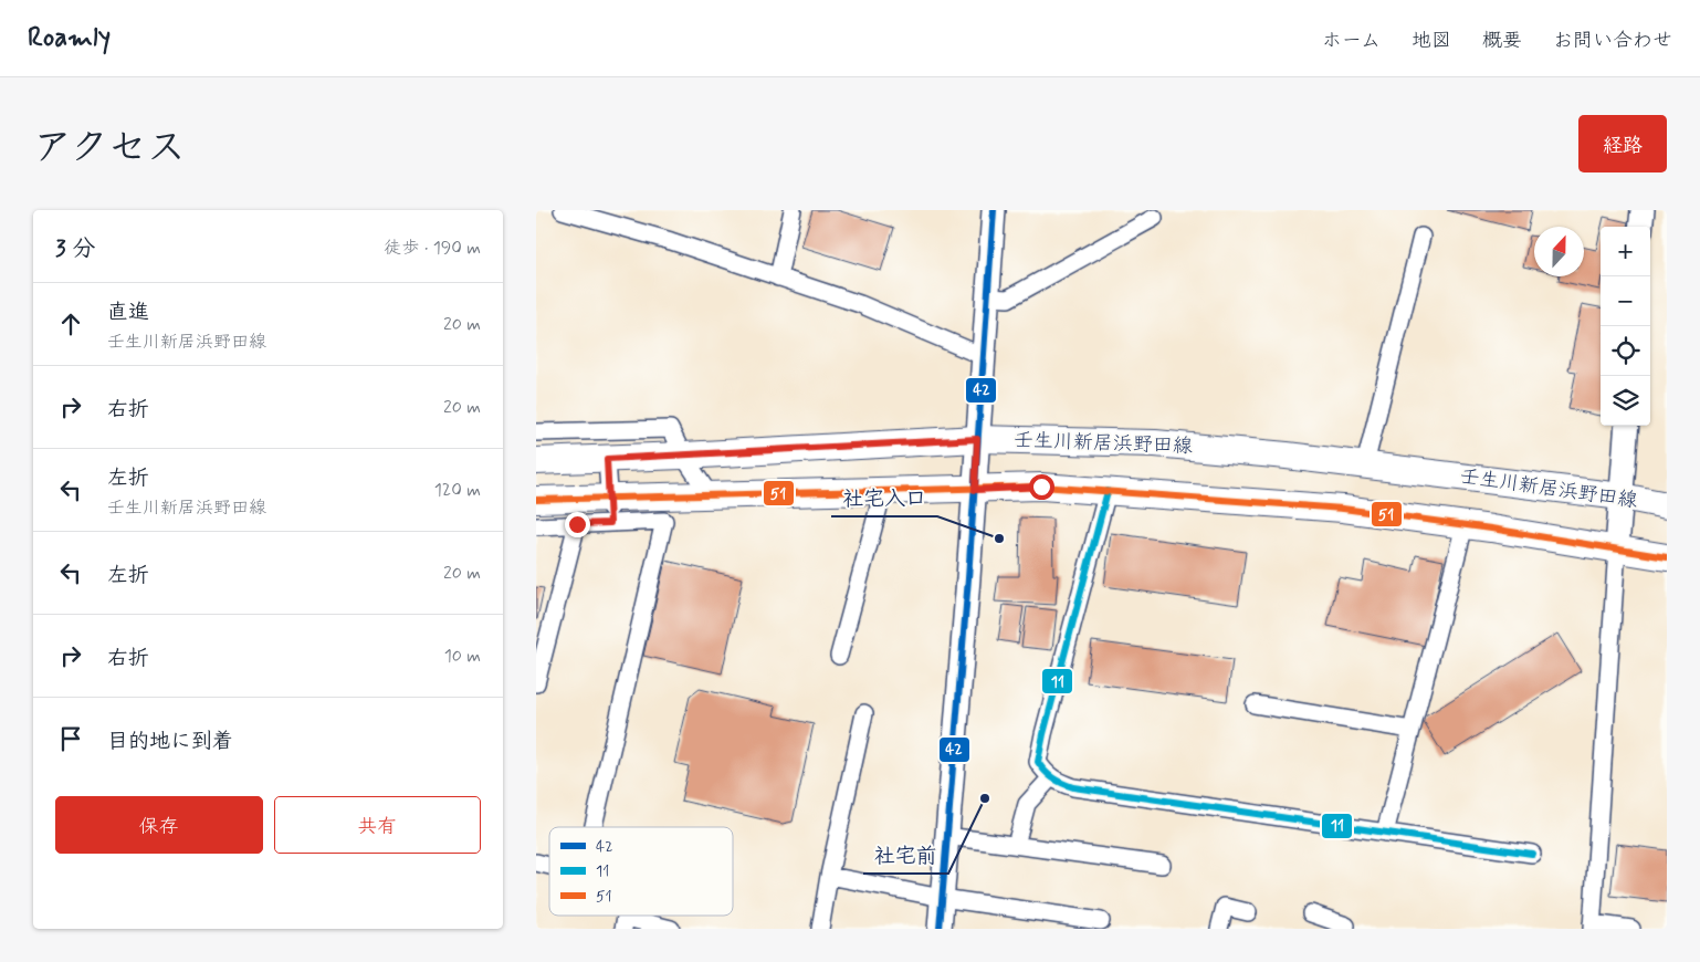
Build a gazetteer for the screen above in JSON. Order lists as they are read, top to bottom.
{
  "streets": {
    "main road": ["壬生川新居浜野田線"]
  },
  "places": ["社宅入口", "社宅前"],
  "lines": ["transit line 42", "transit line 51", "transit line 11"],
  "legend": ["42", "11", "51"],
  "north": "top",
  "page": {
    "header": "Roamly",
    "nav": [
      "ホーム",
      "地図",
      "概要",
      "お問い合わせ"
    ],
    "title": "アクセス",
    "buttons": [
      "経路",
      ["保存", "共有"]
    ],
    "heading": ["3 分", "徒歩 · 190 m"],
    "map_buttons": ["+", "−"],
    "list": [
      ["直進", "壬生川新居浜野田線", "20 m"],
      ["右折", "20 m"],
      ["左折", "壬生川新居浜野田線", "120 m"],
      ["左折", "20 m"],
      ["右折", "10 m"],
      "目的地に到着"
    ]
  }
}
